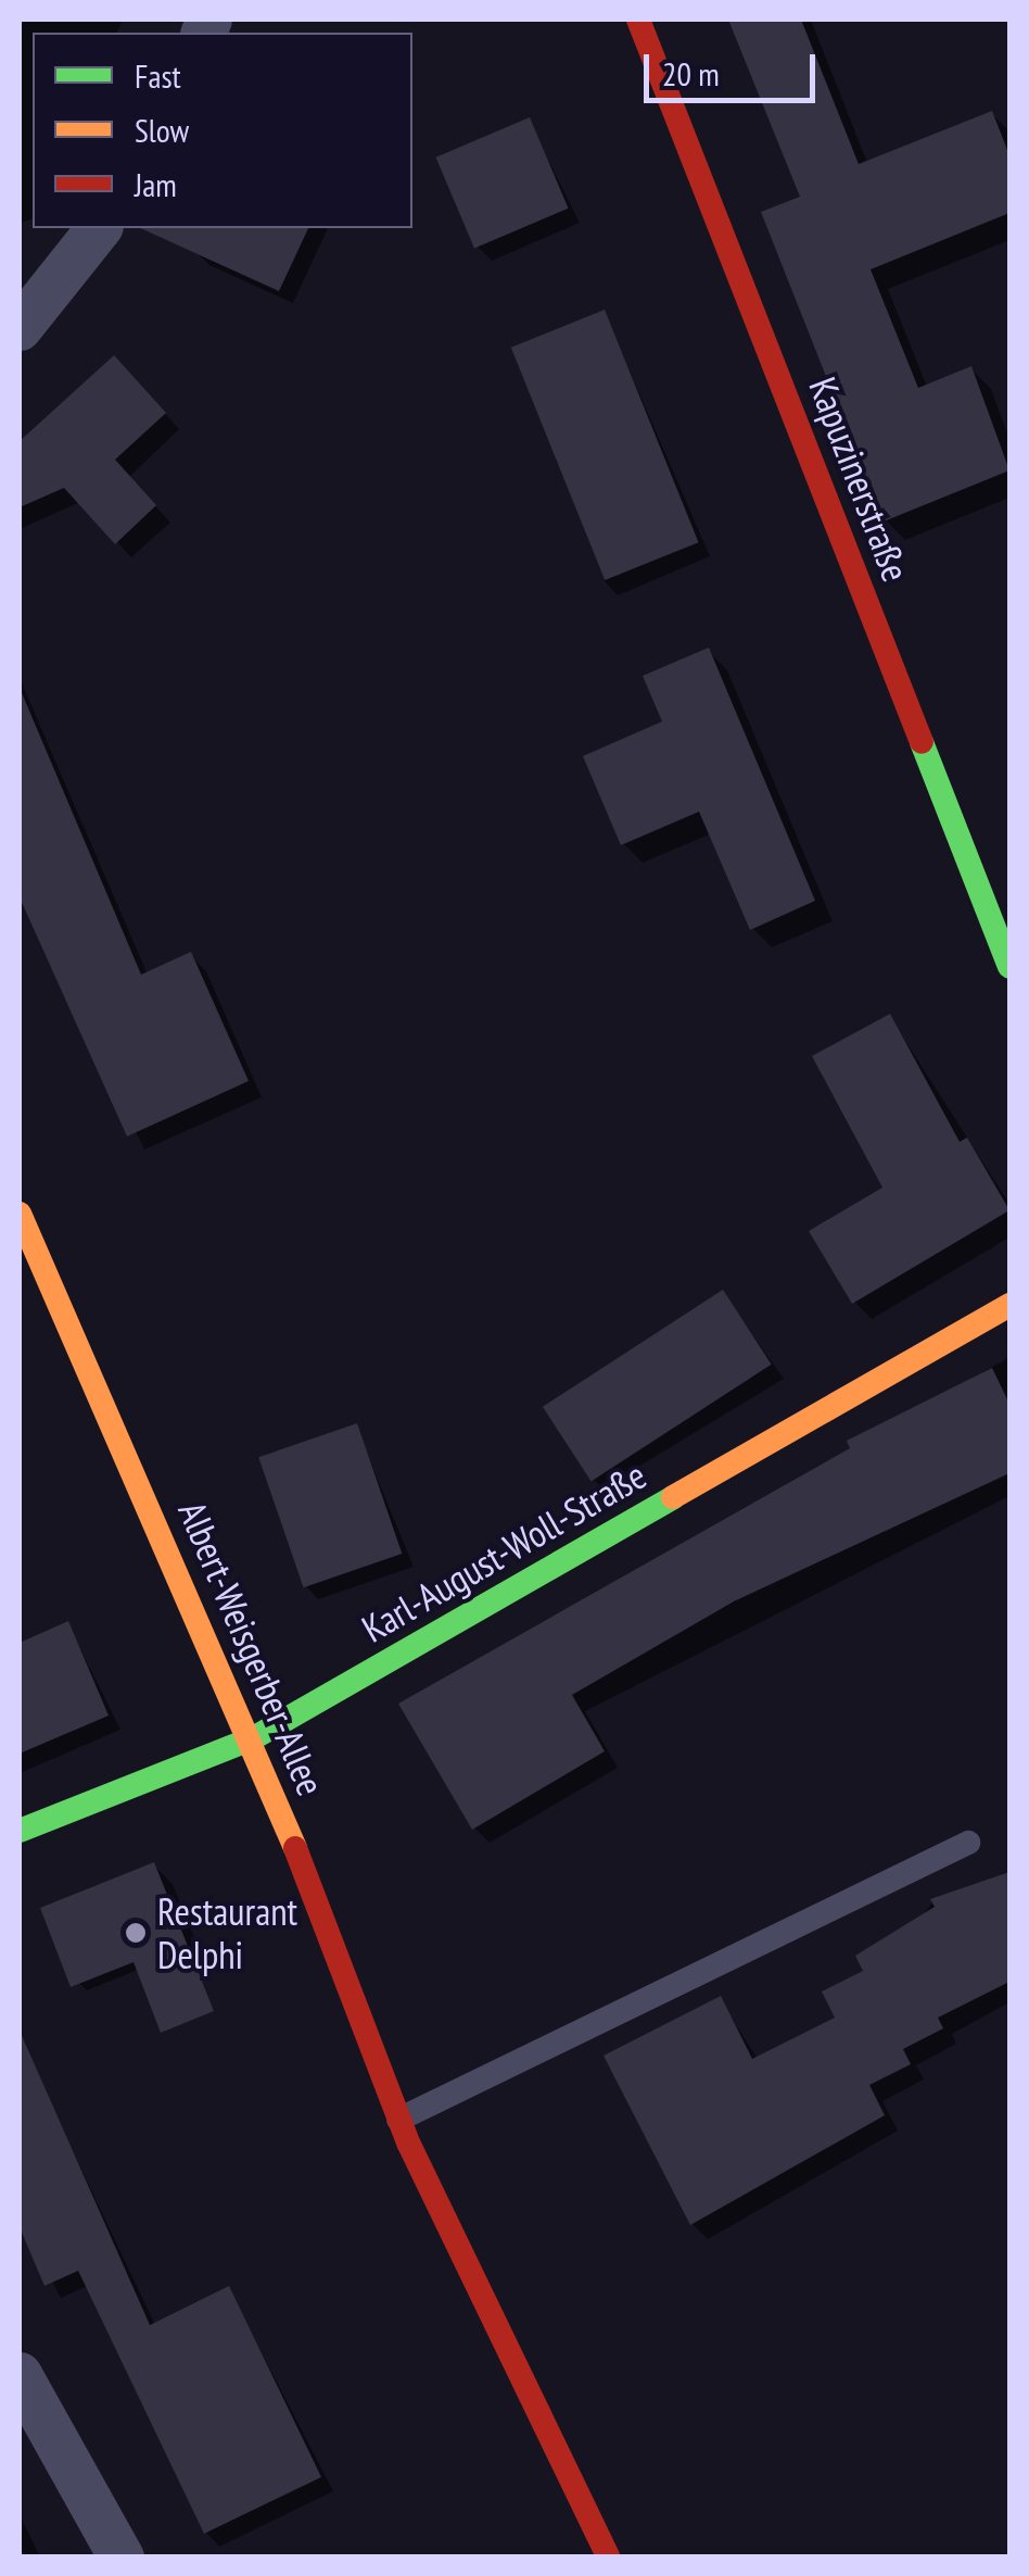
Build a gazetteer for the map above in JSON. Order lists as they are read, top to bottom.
{
  "streets": {
    "street": ["Kapuzinerstraße", "Karl-August-Woll-Straße", "Albert-Weisgerber-Allee"]
  },
  "crossings": [
    ["Karl-August-Woll-Straße", "Albert-Weisgerber-Allee"]
  ],
  "places": ["Restaurant Delphi"],
  "legend": ["Fast", "Slow", "Jam"],
  "scale_bar": "20 m"
}
